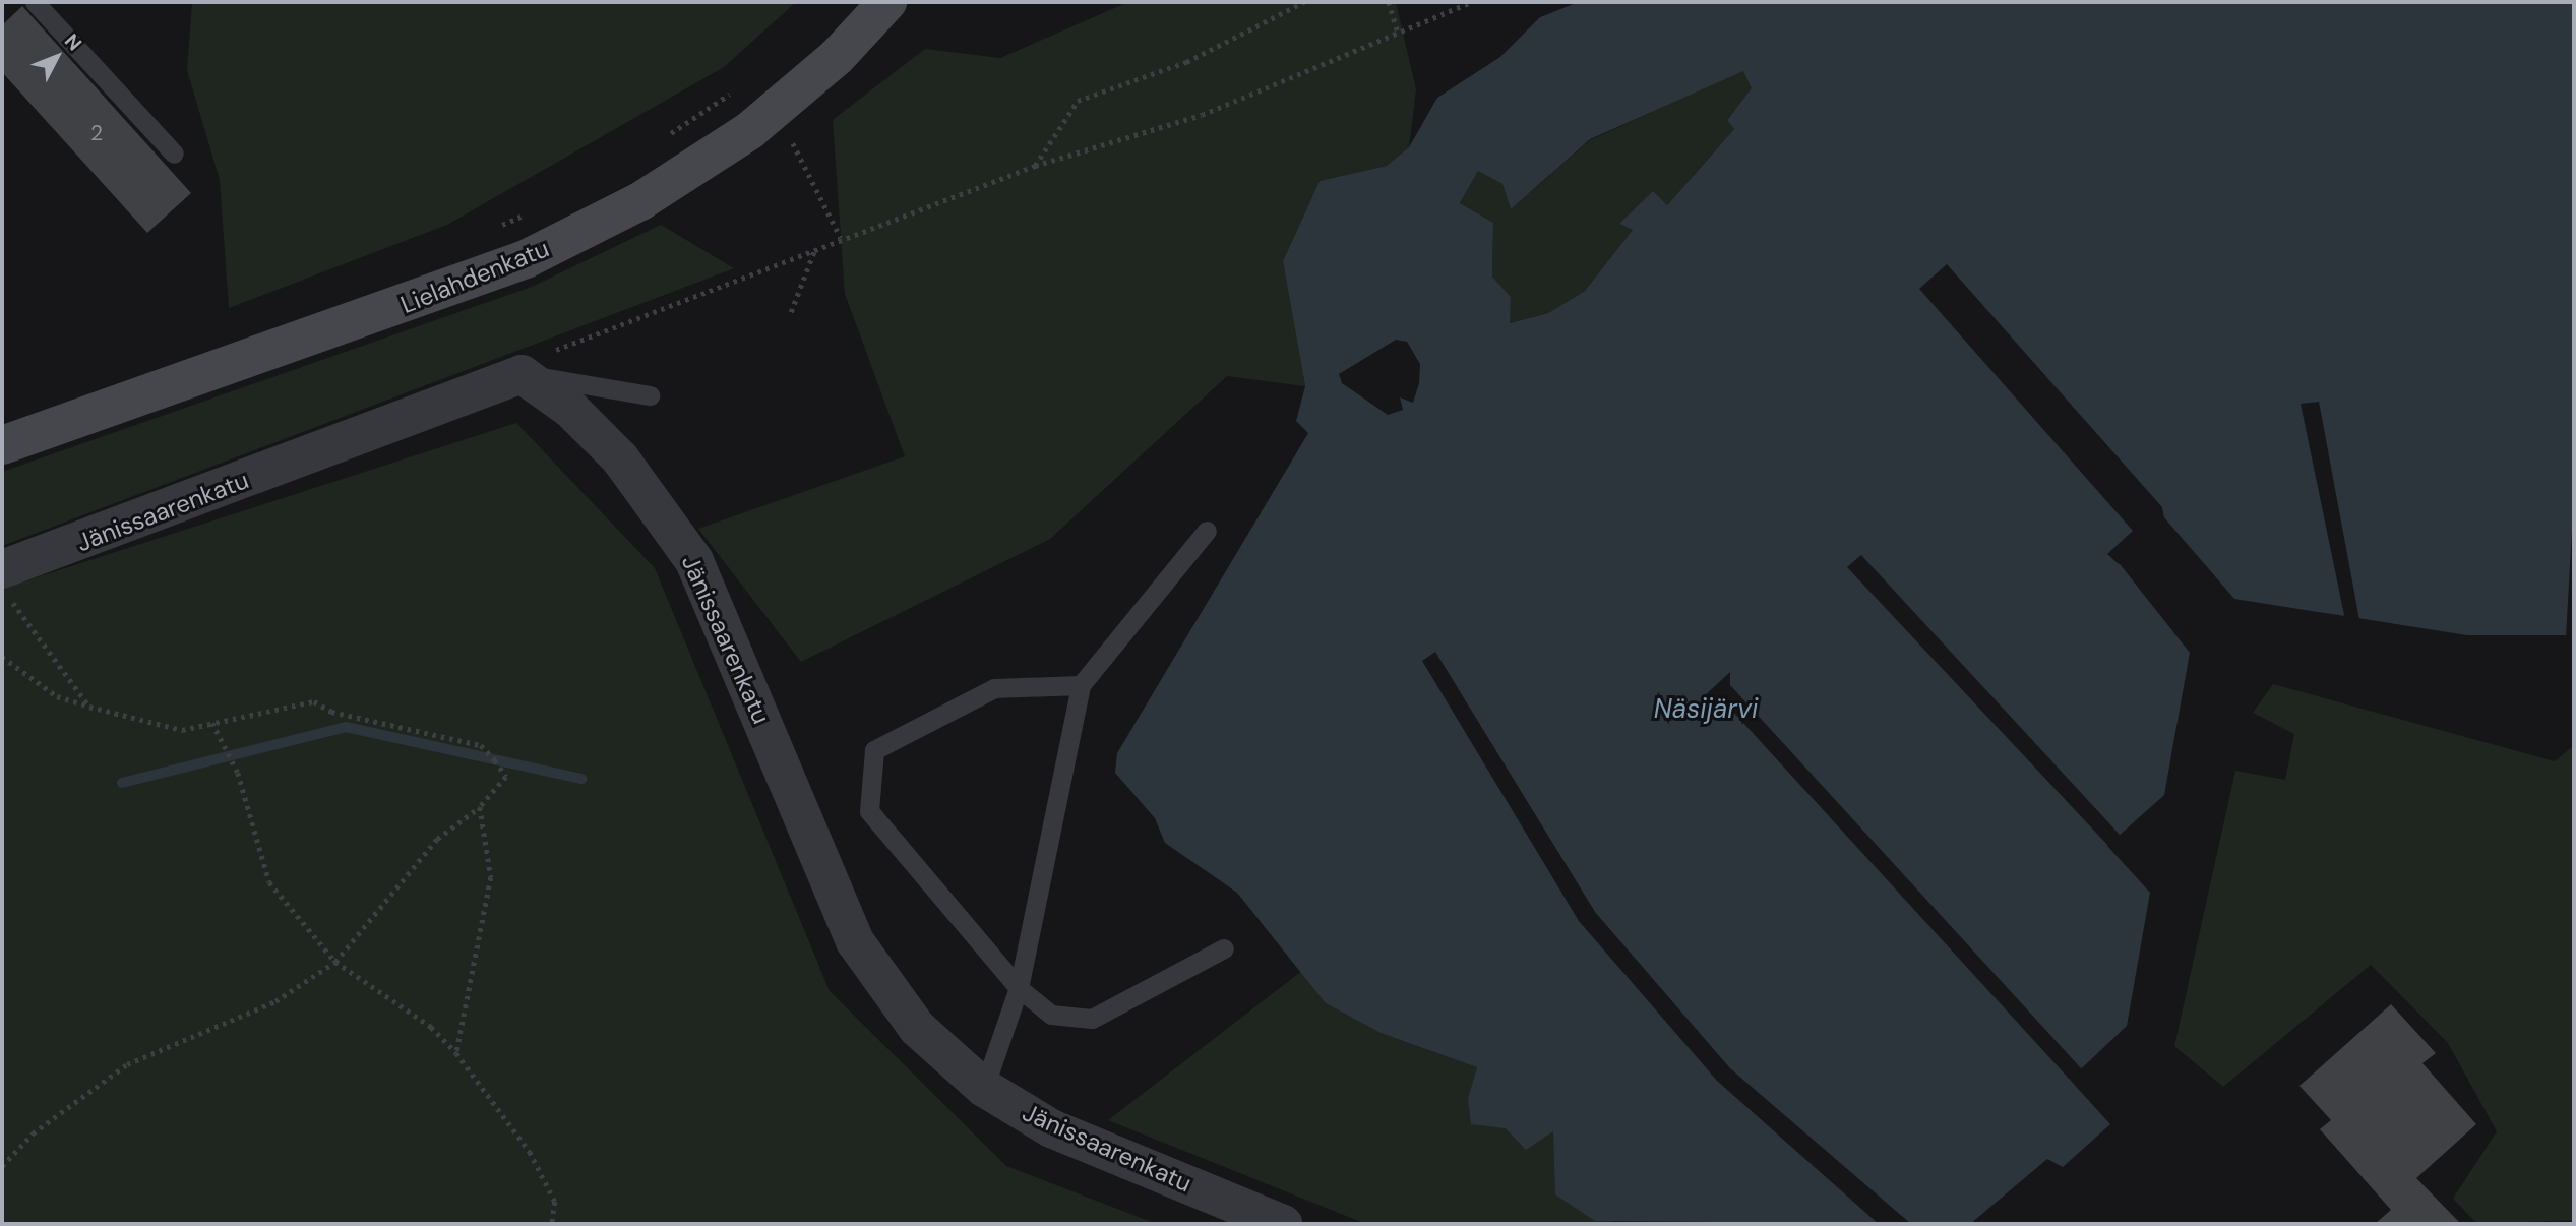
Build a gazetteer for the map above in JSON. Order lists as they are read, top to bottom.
{
  "streets": {
    "street": ["Lielahdenkatu", "Jänissaarenkatu"]
  },
  "water": ["Näsijärvi"],
  "house_numbers": ["2"],
  "north": "top right"
}
